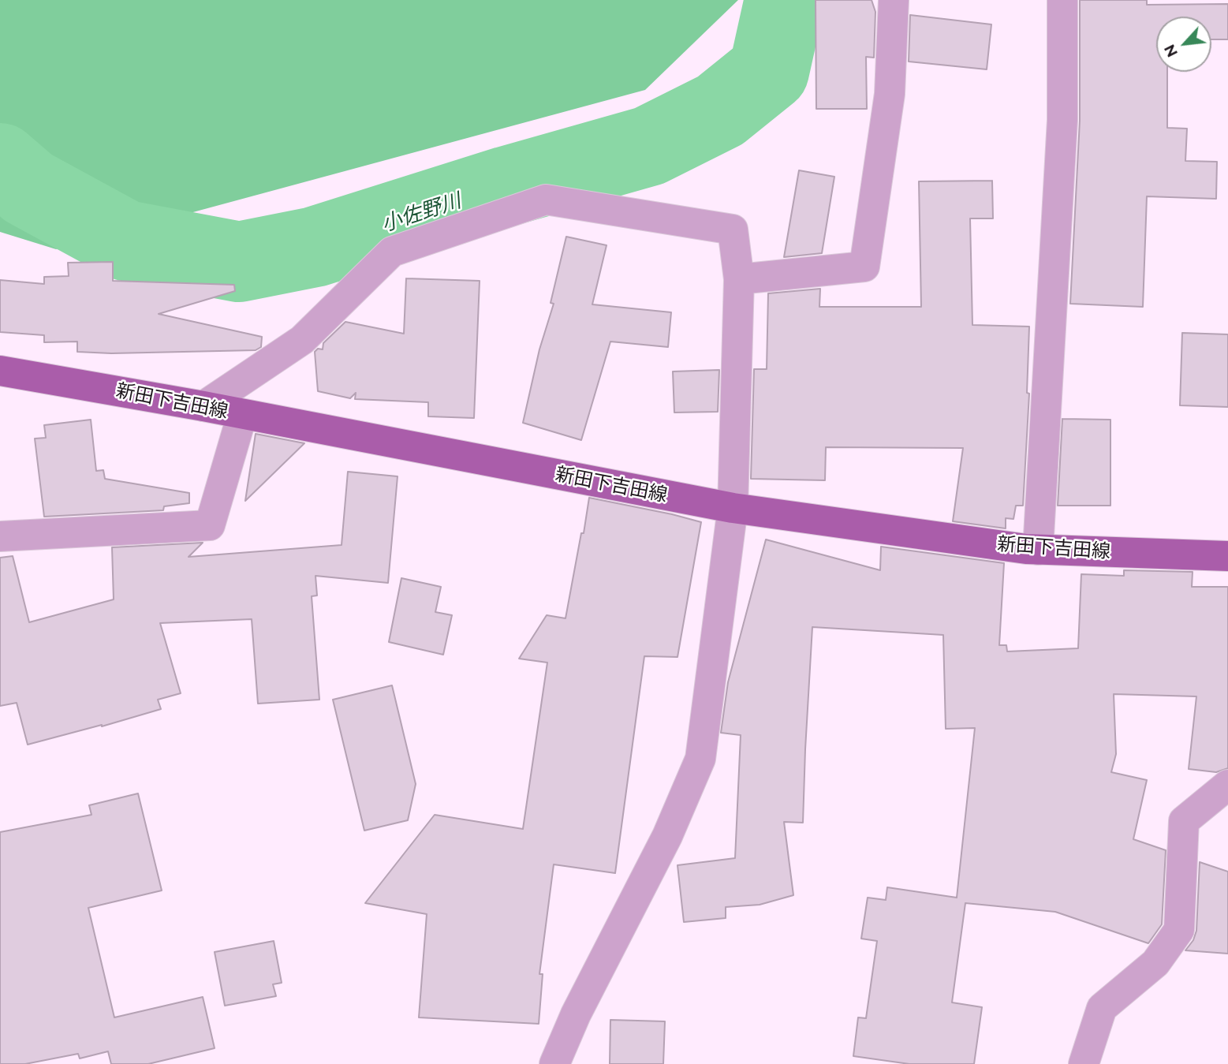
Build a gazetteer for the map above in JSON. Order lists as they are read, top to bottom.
{
  "streets": {
    "main road": ["新田下吉田線"]
  },
  "water": ["小佐野川"],
  "north": "bottom left"
}
